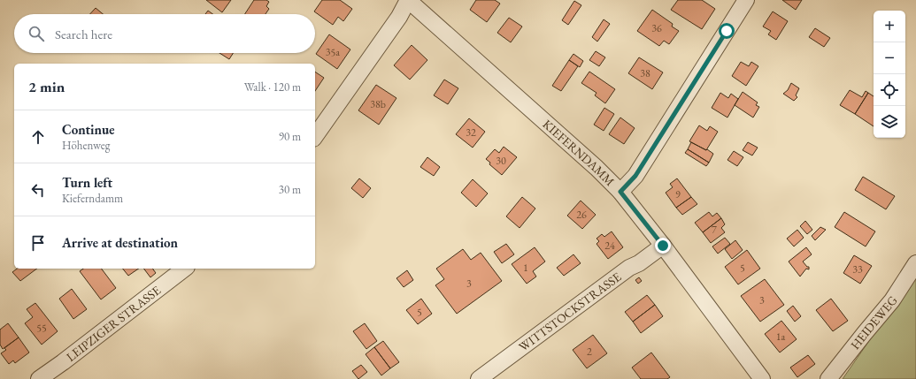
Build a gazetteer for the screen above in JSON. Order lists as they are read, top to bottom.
{
  "streets": {
    "street": [
      "KIEFERNDAMM",
      "WITTSTOCKSTRASSE",
      "HEIDEWEG",
      "LEIPZIGER STRASSE"
    ]
  },
  "crossings": [
    ["KIEFERNDAMM", "WITTSTOCKSTRASSE"]
  ],
  "house_numbers": [
    "36",
    "35a",
    "38",
    "38b",
    "32",
    "30",
    "9",
    "26",
    "7",
    "24",
    "1",
    "5",
    "33",
    "3",
    "3",
    "5",
    "55",
    "1a",
    "2"
  ],
  "page": {
    "map_buttons": ["+", "−"],
    "search": "Search here",
    "heading": ["2 min", "Walk · 120 m"],
    "list": [
      ["Continue", "Höhenweg", "90 m"],
      ["Turn left", "Kieferndamm", "30 m"],
      "Arrive at destination"
    ]
  }
}
